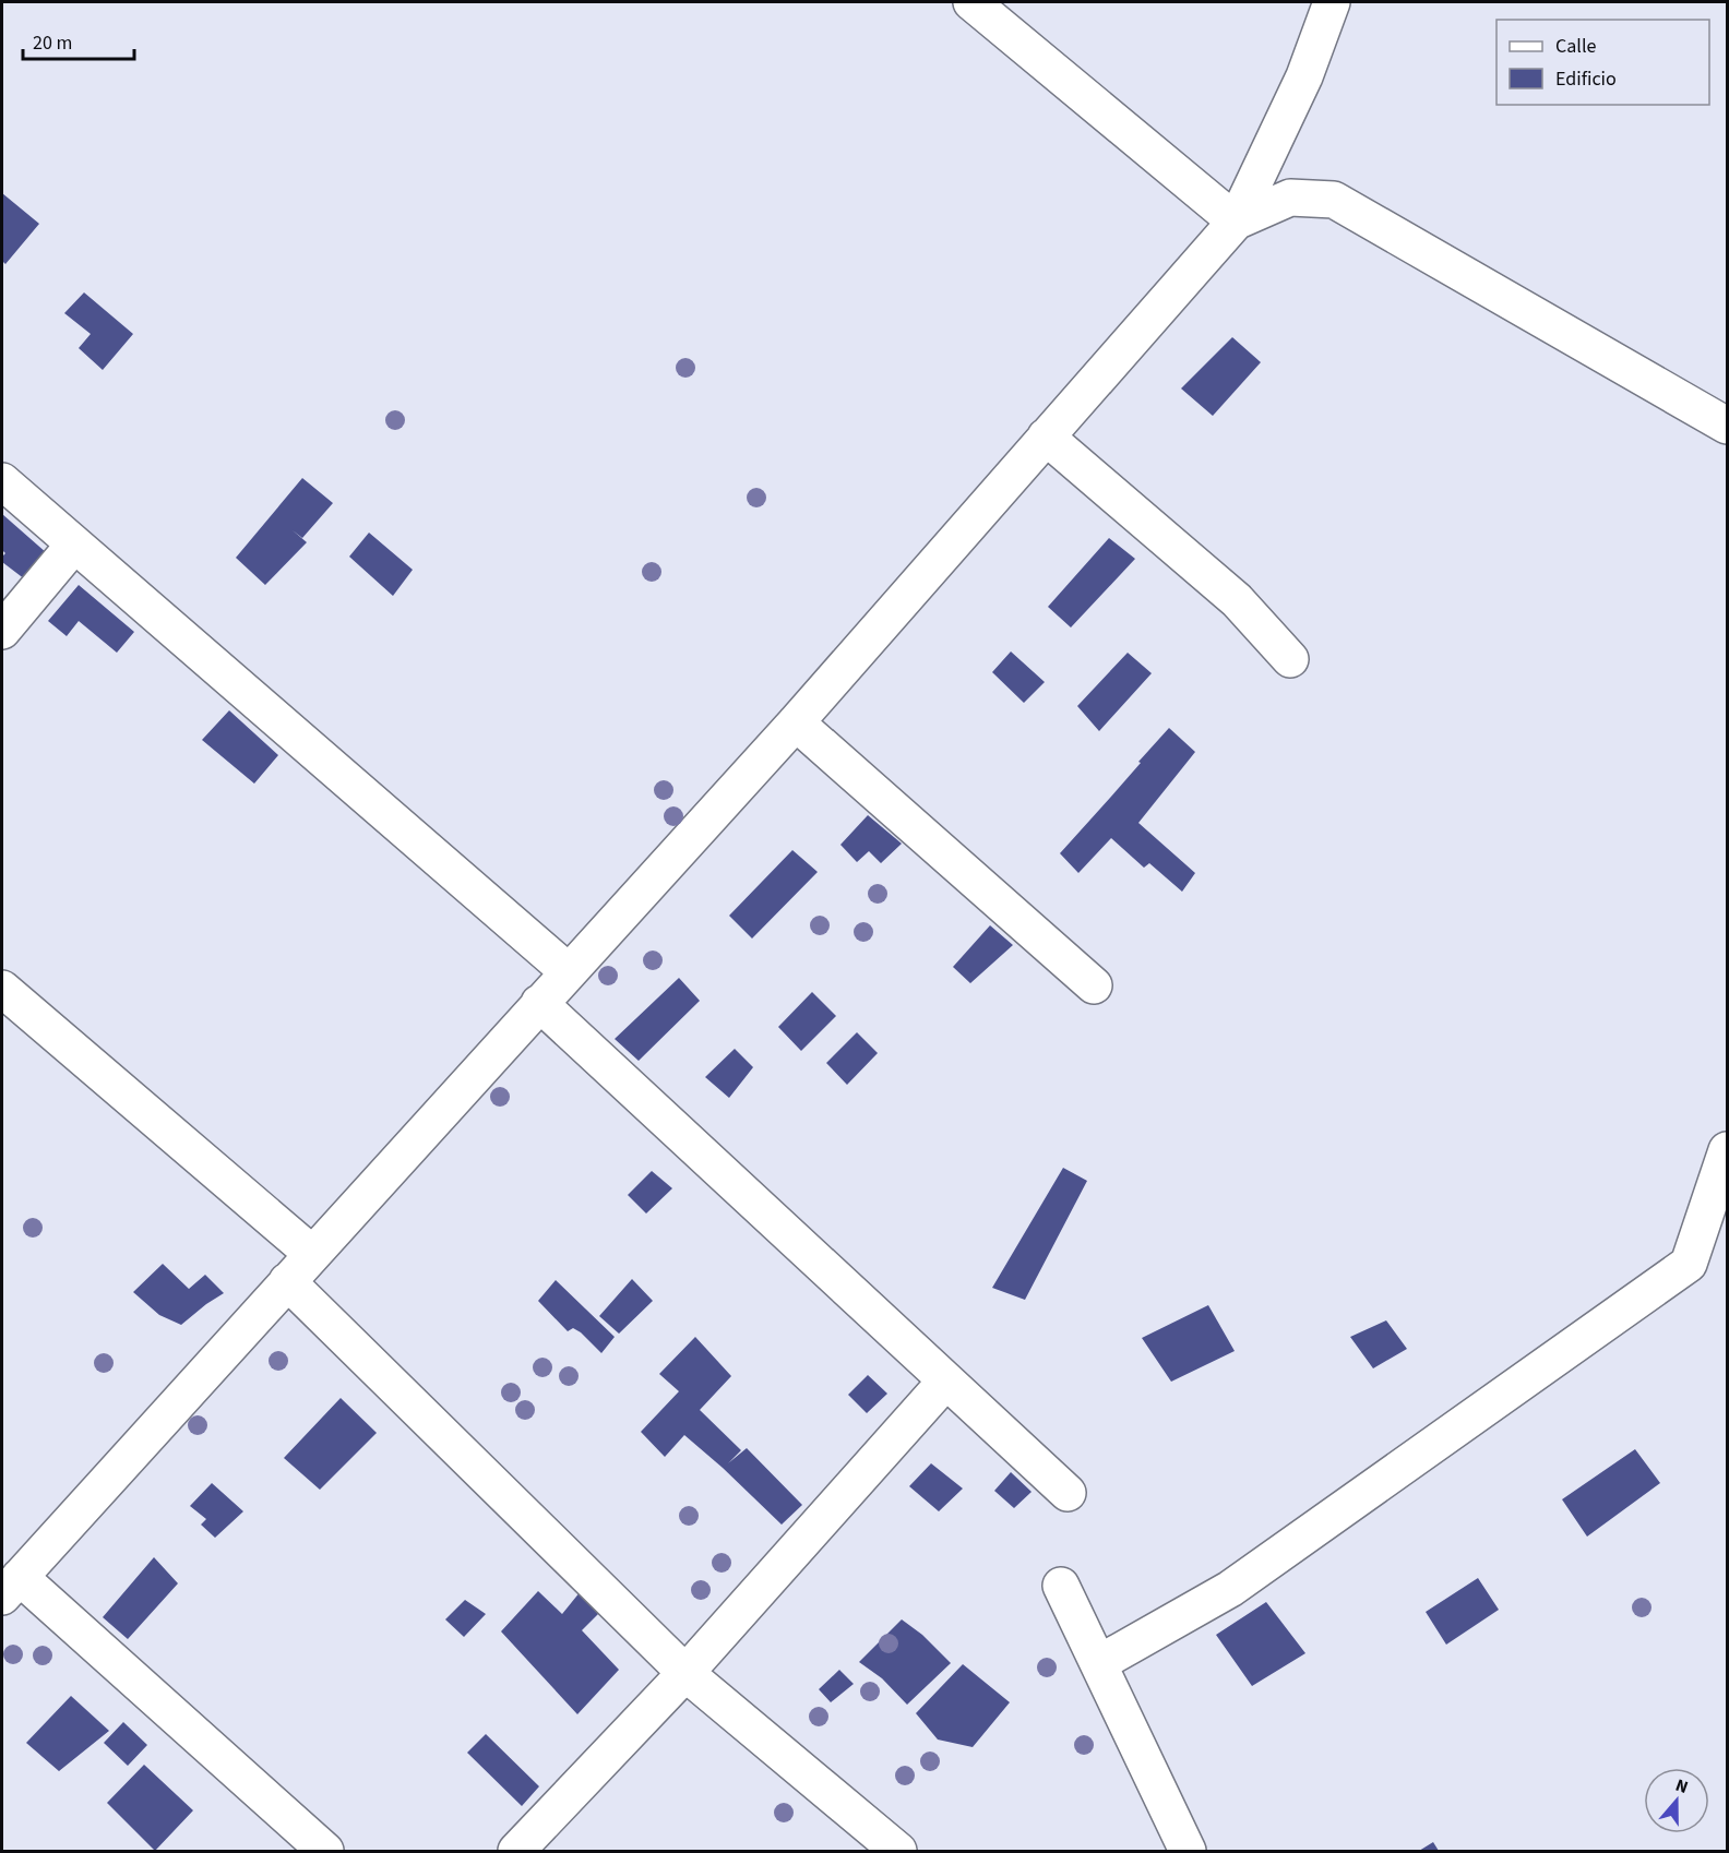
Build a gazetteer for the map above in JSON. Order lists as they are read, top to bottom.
{
  "legend": ["Calle", "Edificio"],
  "scale_bar": "20 m",
  "north": "top"
}
